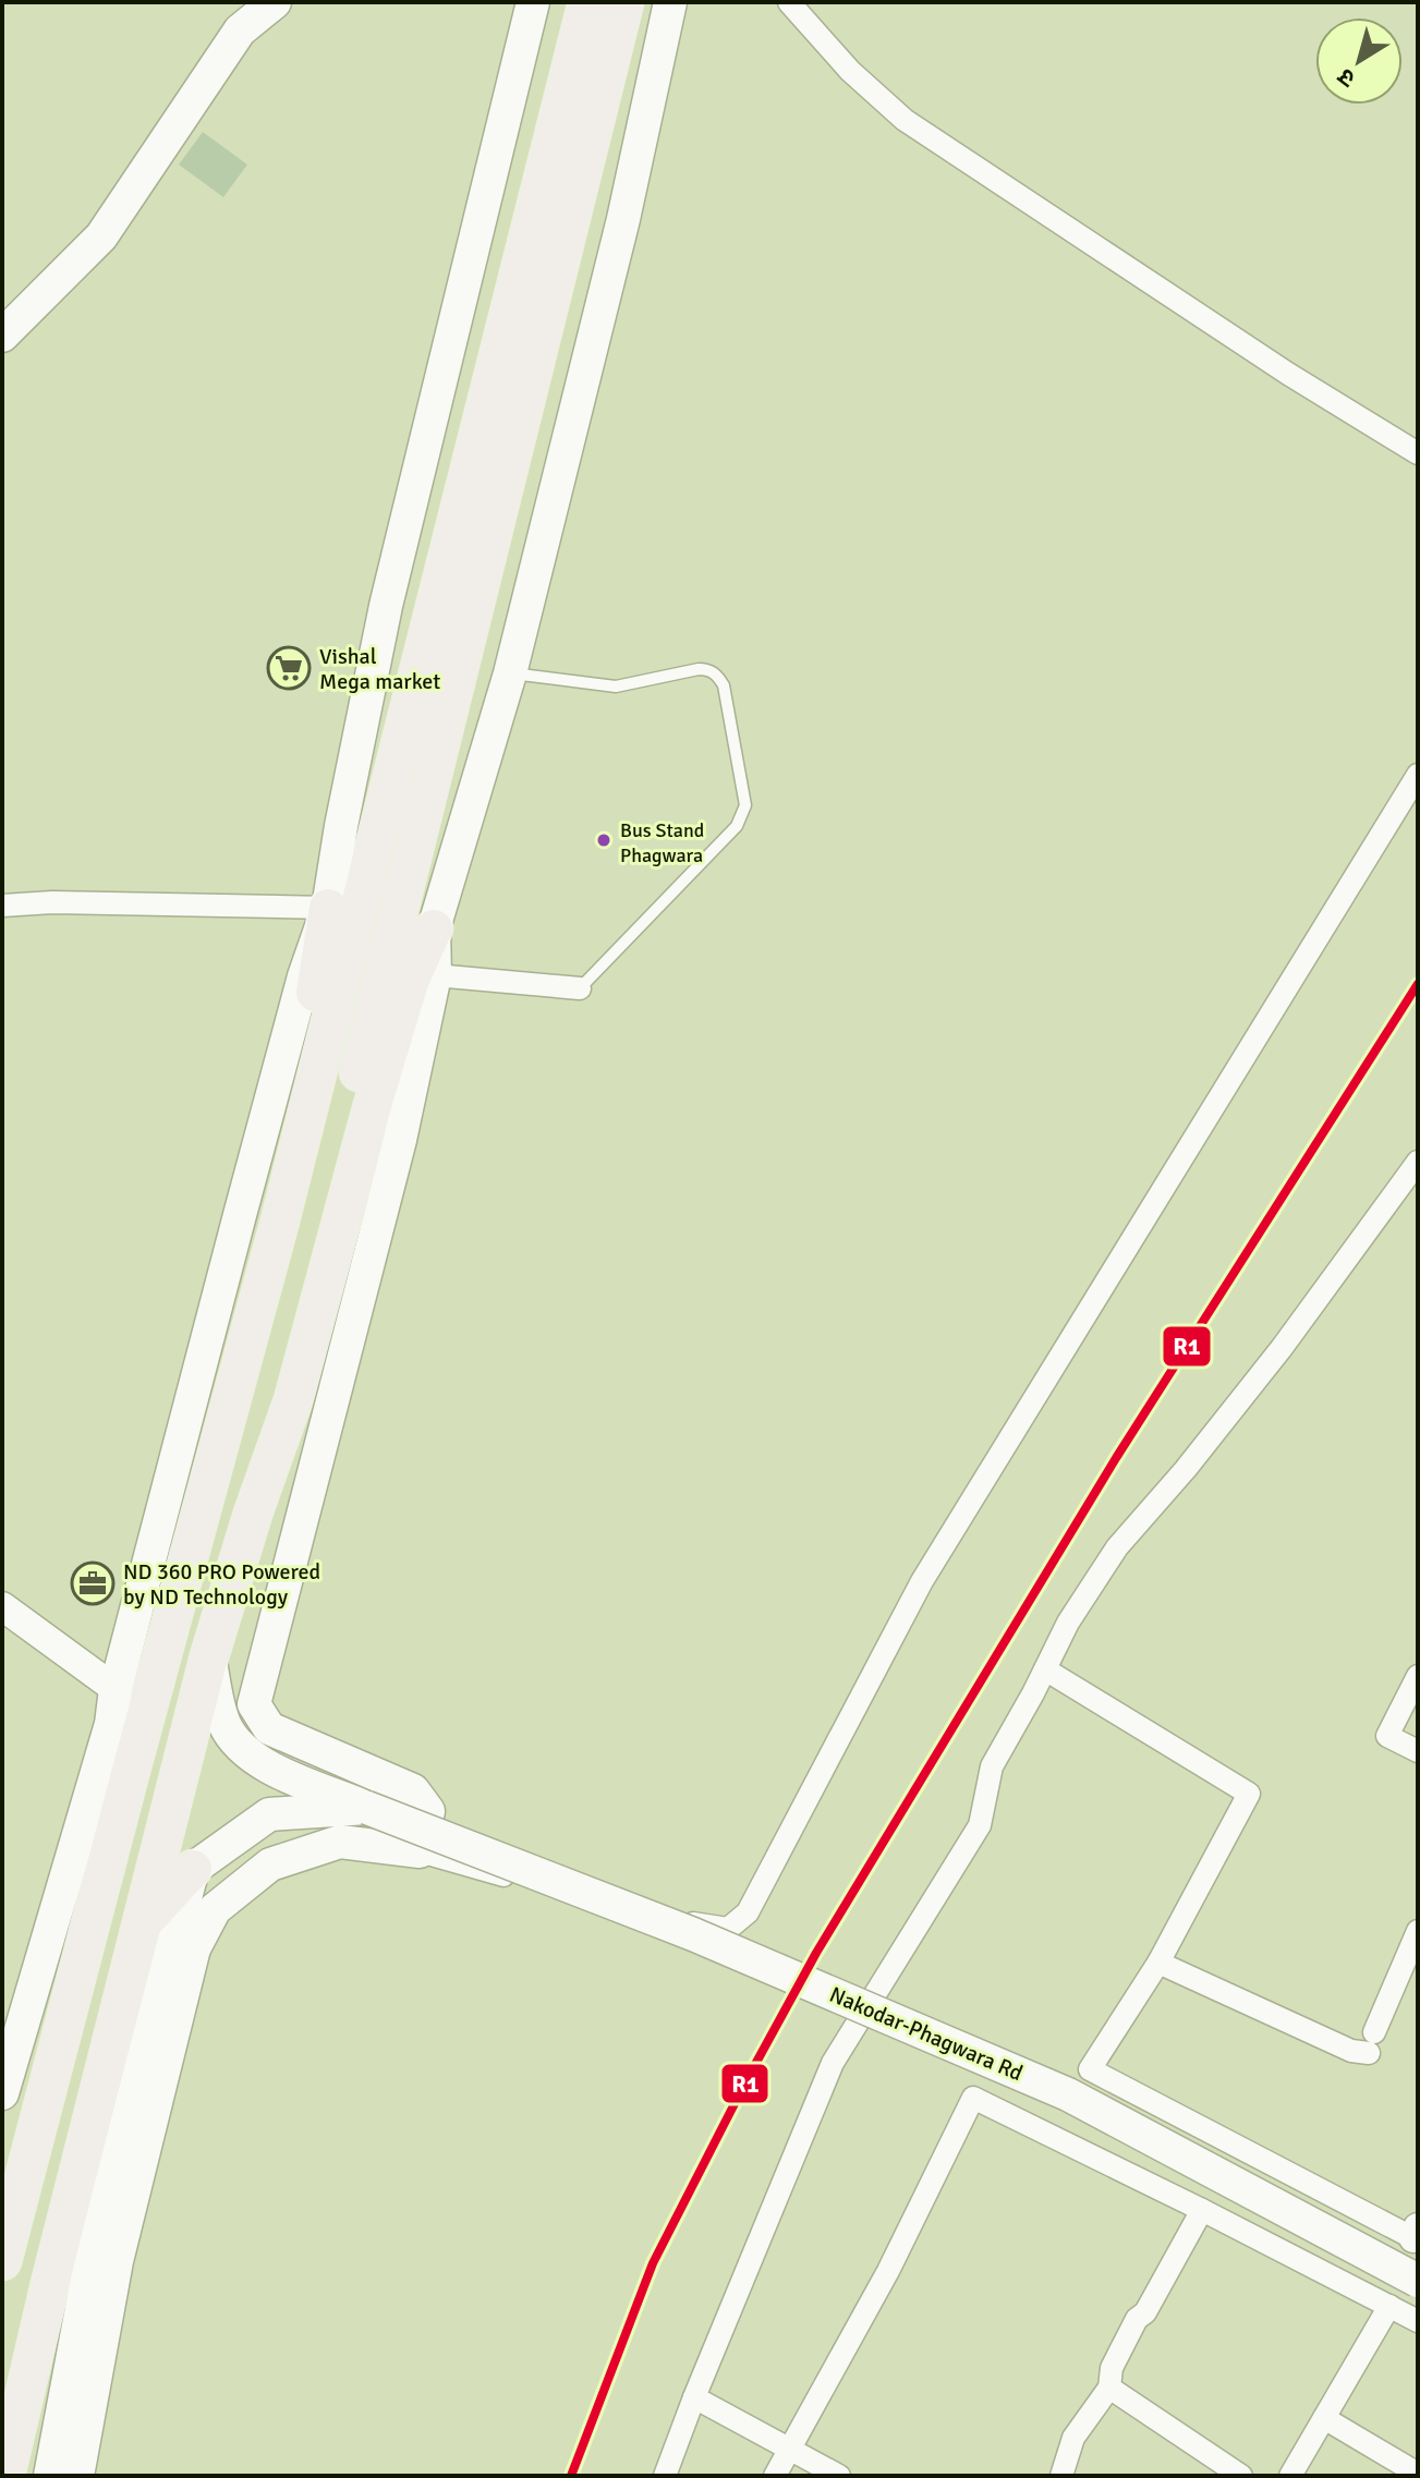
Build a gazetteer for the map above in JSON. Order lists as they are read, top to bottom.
{
  "streets": {
    "main road": ["Nakodar-Phagwara Rd"]
  },
  "places": {
    "supermarket": ["Vishal Mega market"],
    "other": ["Bus Stand Phagwara"],
    "office": ["ND 360 PRO Powered by ND Technology"]
  },
  "lines": ["transit line R1"],
  "north": "bottom left"
}
